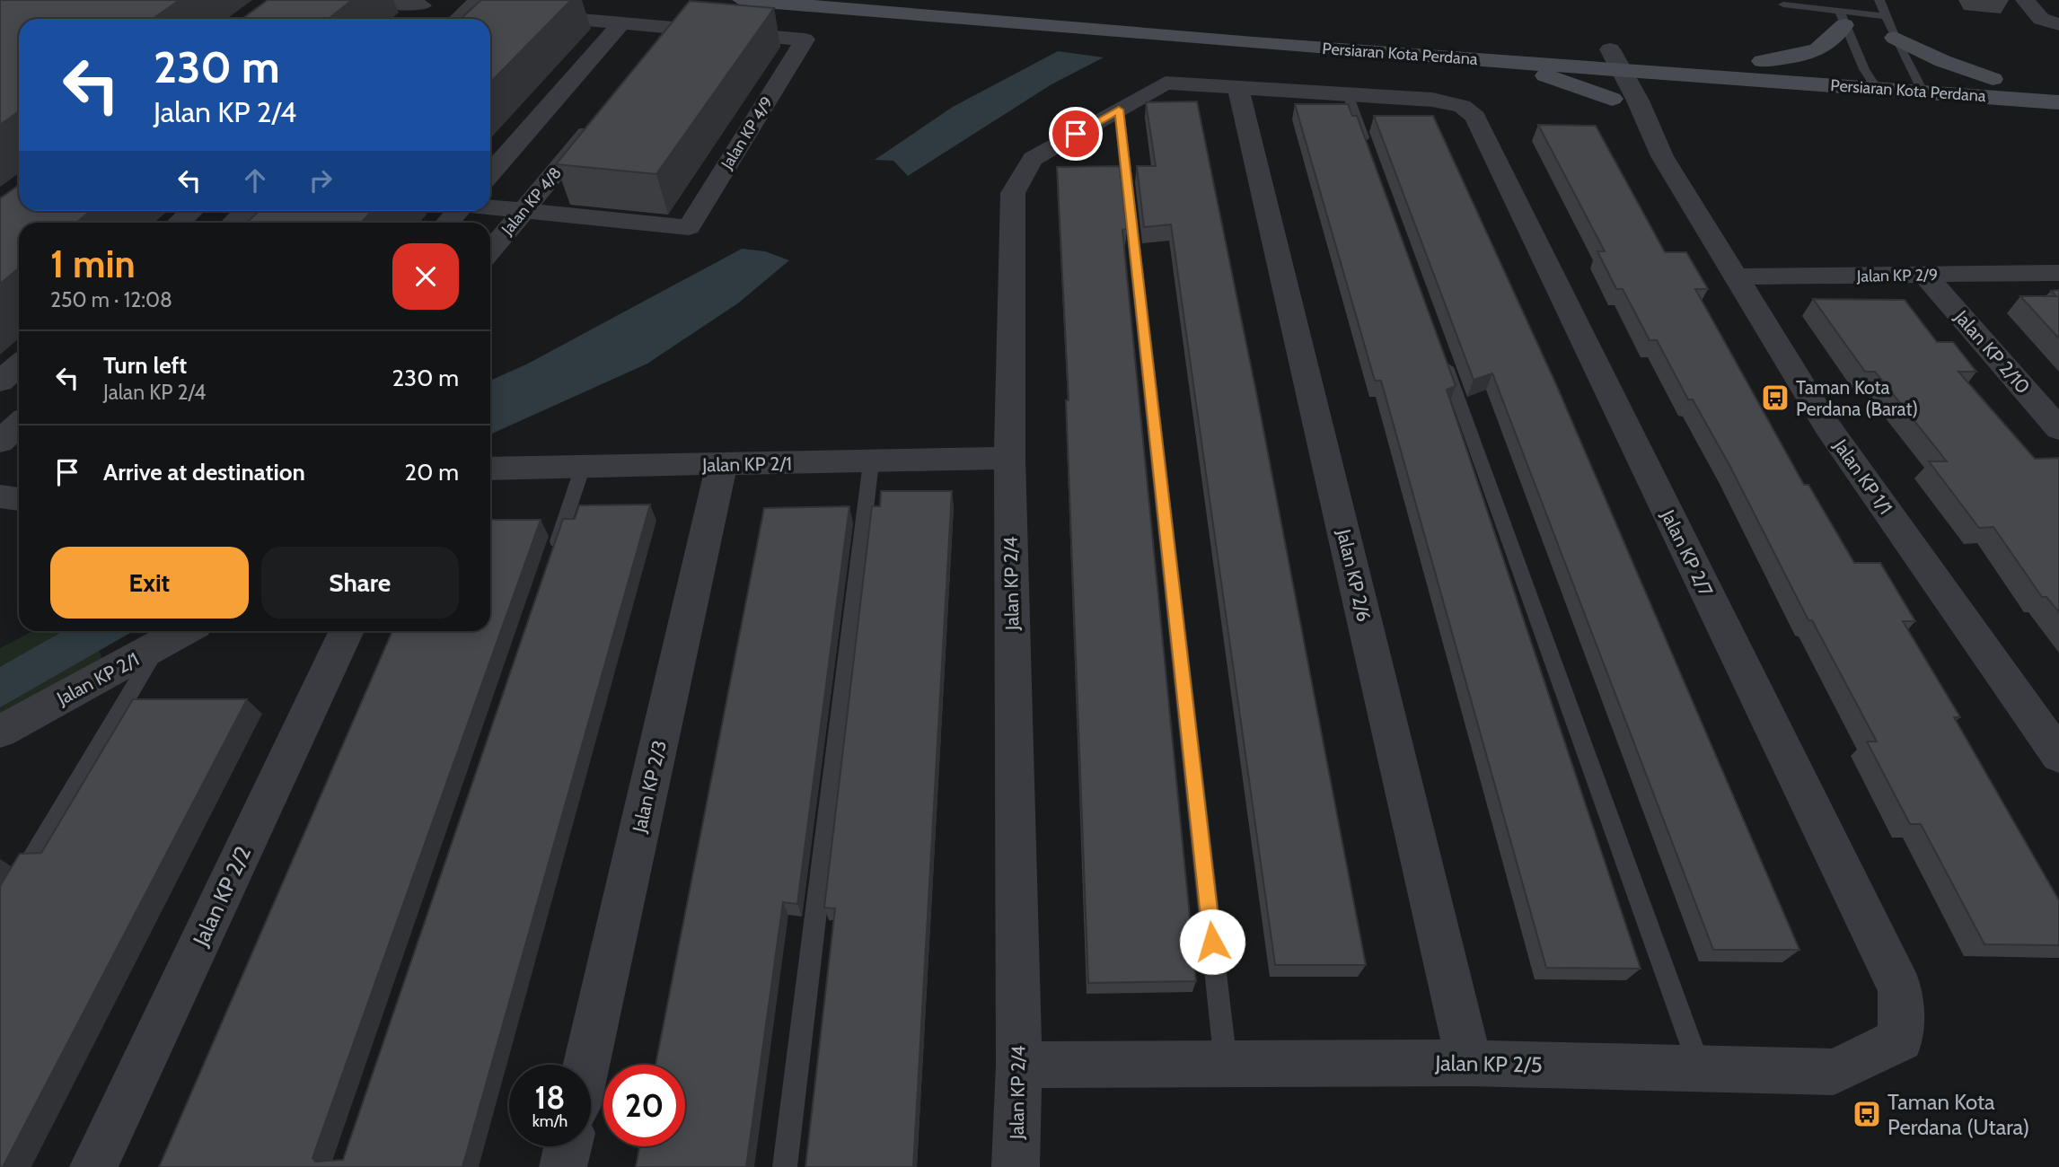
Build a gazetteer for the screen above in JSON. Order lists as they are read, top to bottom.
{
  "streets": {
    "street": [
      "Persiaran Kota Perdana",
      "Jalan KP 4/9",
      "Jalan KP 4/8",
      "Jalan KP 2/9",
      "Jalan KP 2/10",
      "Jalan KP 2/1",
      "Jalan KP 1/1",
      "Jalan KP 2/7",
      "Jalan KP 2/6",
      "Jalan KP 2/4",
      "Jalan KP 2/3",
      "Jalan KP 2/2",
      "Jalan KP 2/5"
    ]
  },
  "crossings": [
    ["Persiaran Kota Perdana", "Jalan KP 1/1"],
    ["Jalan KP 4/9", "Jalan KP 4/8"],
    ["Jalan KP 2/9", "Jalan KP 2/10"],
    ["Jalan KP 2/9", "Jalan KP 1/1"],
    ["Jalan KP 2/1", "Jalan KP 2/4"],
    ["Jalan KP 2/1", "Jalan KP 2/3"],
    ["Jalan KP 2/7", "Jalan KP 2/5"],
    ["Jalan KP 2/6", "Jalan KP 2/4"],
    ["Jalan KP 2/6", "Jalan KP 2/5"],
    ["Jalan KP 2/4", "Jalan KP 2/5"]
  ],
  "places": {
    "bus stop": ["Taman Kota Perdana (Barat)", "Taman Kota Perdana (Utara)"]
  },
  "page": {
    "turn": ["230 m", "Jalan KP 2/4"],
    "heading": ["1 min", "250 m · 12:08"],
    "list": [
      {
        "name": "Turn left",
        "note": "Jalan KP 2/4",
        "value": "230 m"
      },
      {
        "name": "Arrive at destination",
        "value": "20 m"
      }
    ],
    "buttons": ["Exit", "Share"],
    "speed": "18 km/h",
    "limit": "20"
  }
}
